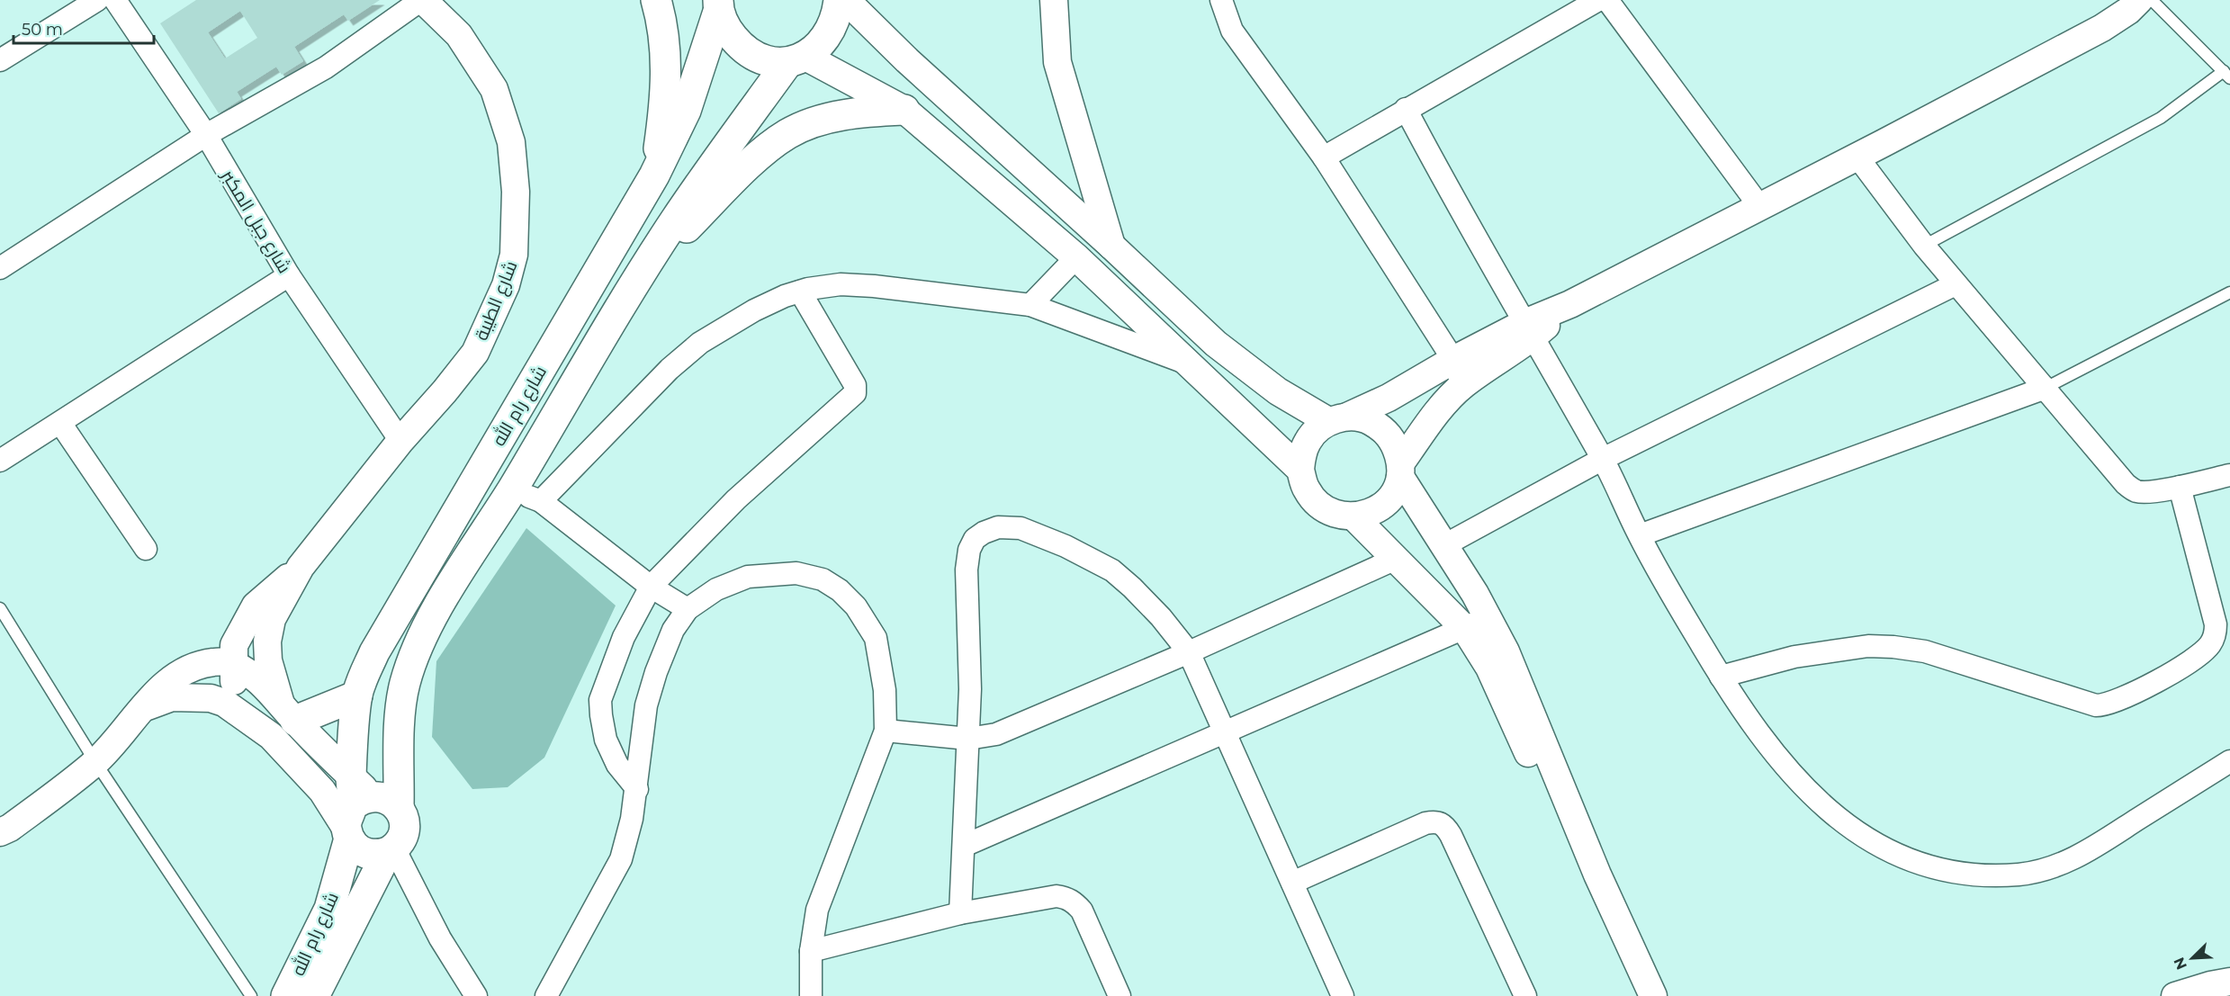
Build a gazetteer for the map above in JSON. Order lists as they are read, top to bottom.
{
  "streets": {
    "main road": ["شارع رام الله"],
    "street": ["شارع جبل المكبر", "شارع الطيبة"]
  },
  "crossings": [
    ["شارع جبل المكبر", "شارع الطيبة"]
  ],
  "scale_bar": "50 m",
  "north": "bottom left"
}
